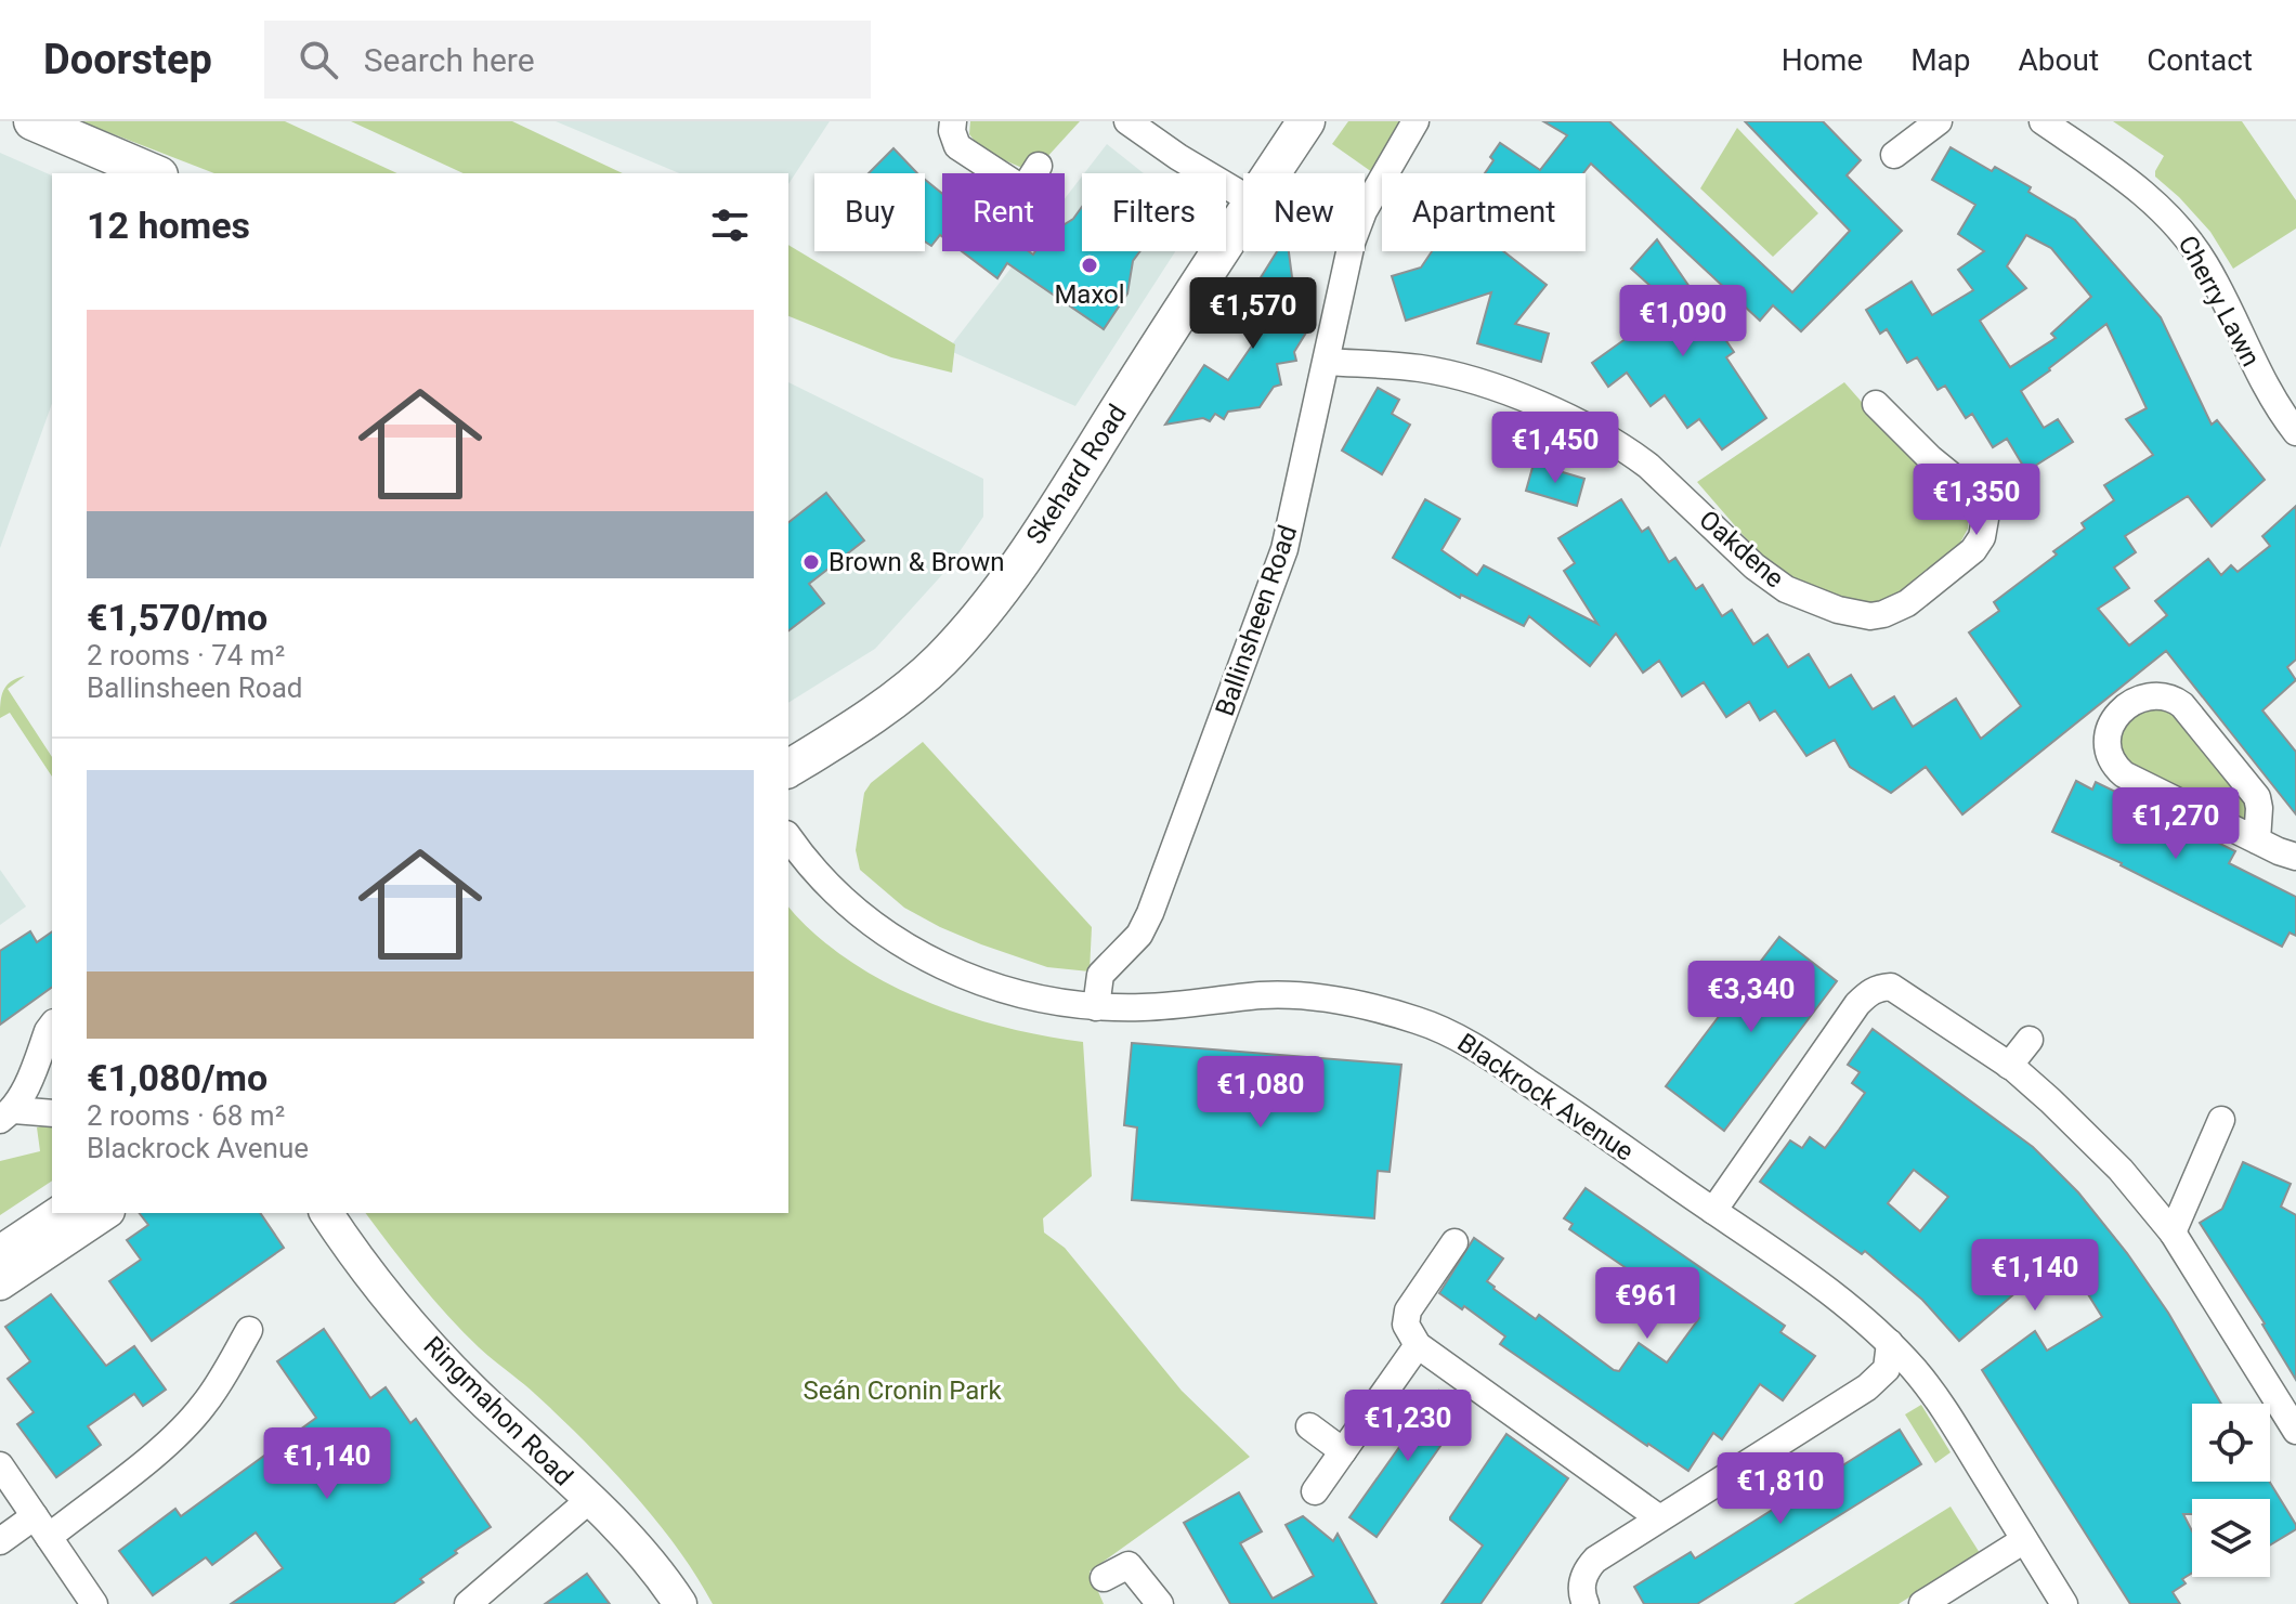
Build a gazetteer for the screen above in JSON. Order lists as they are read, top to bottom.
{
  "streets": {
    "main road": ["Skehard Road"],
    "street": [
      "Cherry Lawn",
      "Oakdene",
      "Ballinsheen Road",
      "Blackrock Avenue",
      "Ringmahon Road"
    ]
  },
  "crossings": [
    ["Oakdene", "Ballinsheen Road"],
    ["Ballinsheen Road", "Blackrock Avenue"]
  ],
  "parks": ["Seán Cronin Park"],
  "places": ["Maxol", "Brown & Brown"],
  "page": {
    "header": "Doorstep",
    "search": "Search here",
    "nav": [
      "Home",
      "Map",
      "About",
      "Contact"
    ],
    "chip": [
      "Buy",
      "Rent",
      "Filters",
      "New",
      "Apartment"
    ],
    "heading": "12 homes",
    "price": [
      "€1,570",
      "€1,090",
      "€1,450",
      "€1,350",
      "€1,270",
      "€3,340",
      "€1,080",
      "€1,140",
      "€961",
      "€1,230",
      "€1,140",
      "€1,810"
    ],
    "list": [
      {
        "name": "€1,570/mo",
        "note": "2 rooms · 74 m² · Ballinsheen Road"
      },
      {
        "name": "€1,080/mo",
        "note": "2 rooms · 68 m² · Blackrock Avenue"
      }
    ]
  }
}
